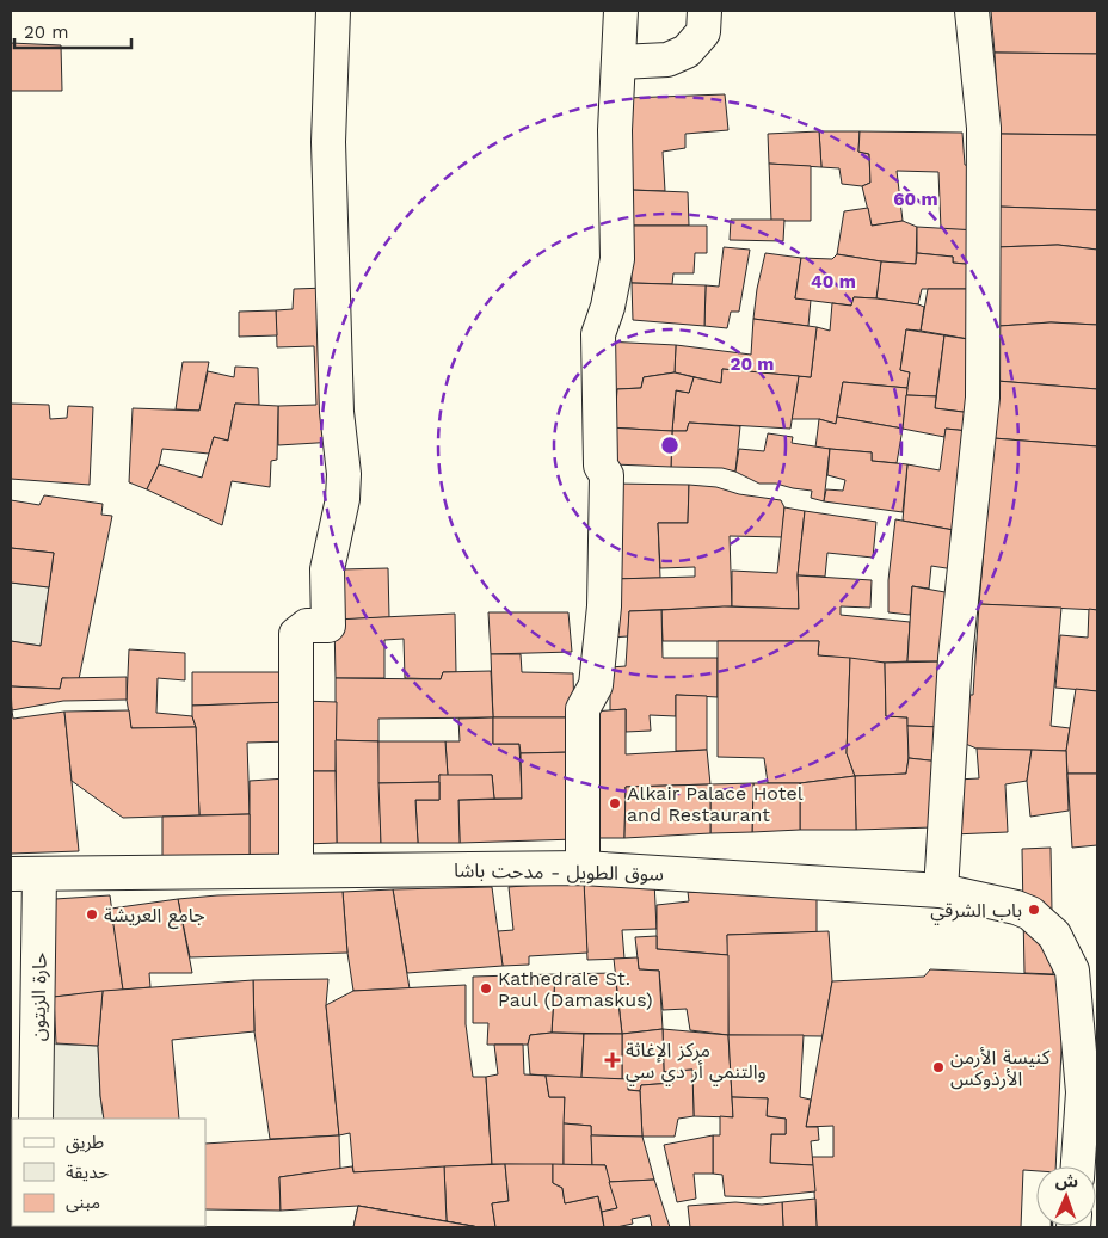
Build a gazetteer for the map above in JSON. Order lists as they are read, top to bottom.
{
  "streets": {
    "street": ["سوق الطويل - مدحت باشا", "حارة الزيتون"]
  },
  "crossings": [
    ["سوق الطويل - مدحت باشا", "حارة الزيتون"]
  ],
  "places": {
    "other": [
      "Alkair Palace Hotel and Restaurant",
      "باب الشرقي",
      "جامع العريشة",
      "Kathedrale St. Paul (Damaskus)",
      "كنيسة الأرمن الأرذوكس"
    ],
    "health": ["مركز الإغاثة والتنمي أر دي سي"]
  },
  "legend": ["طريق", "حديقة", "مبنى"],
  "scale_bar": "20 m",
  "north": "top",
  "rings": ["60 m", "40 m", "20 m"]
}
